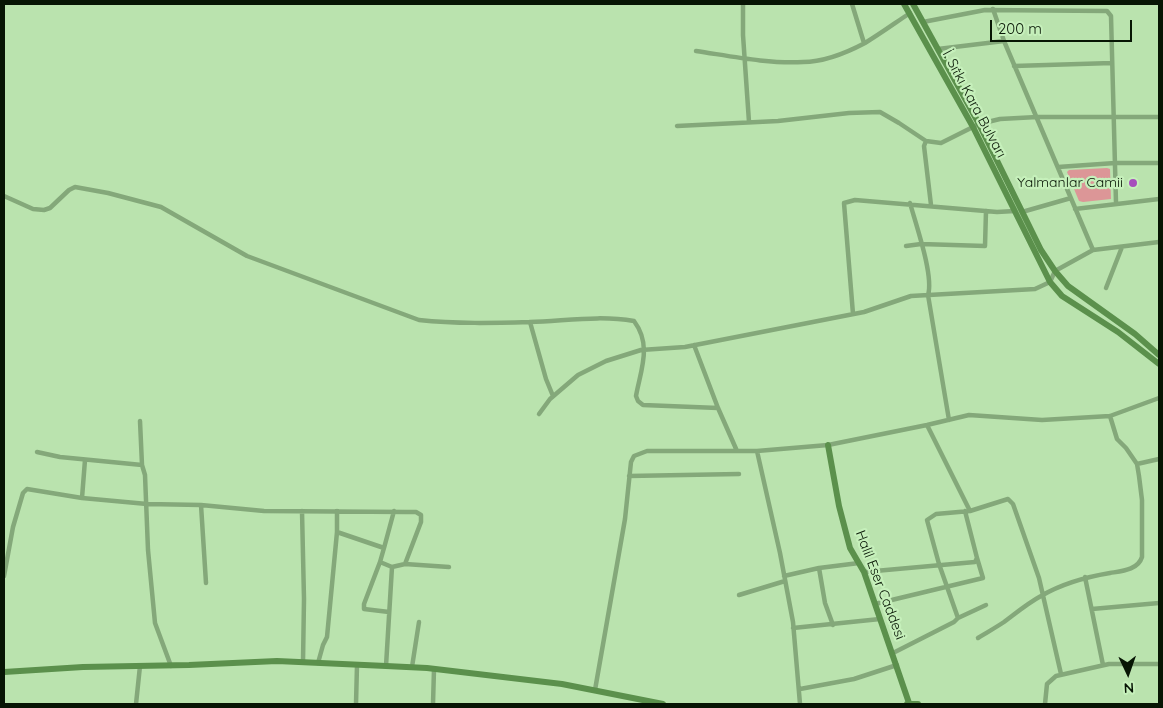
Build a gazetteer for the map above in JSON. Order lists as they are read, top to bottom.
{
  "streets": {
    "street": ["İ. Sıtkı Kara Bulvarı", "Halil Eser Caddesi"]
  },
  "places": ["Yalmanlar Camii"],
  "scale_bar": "200 m",
  "north": "bottom"
}
